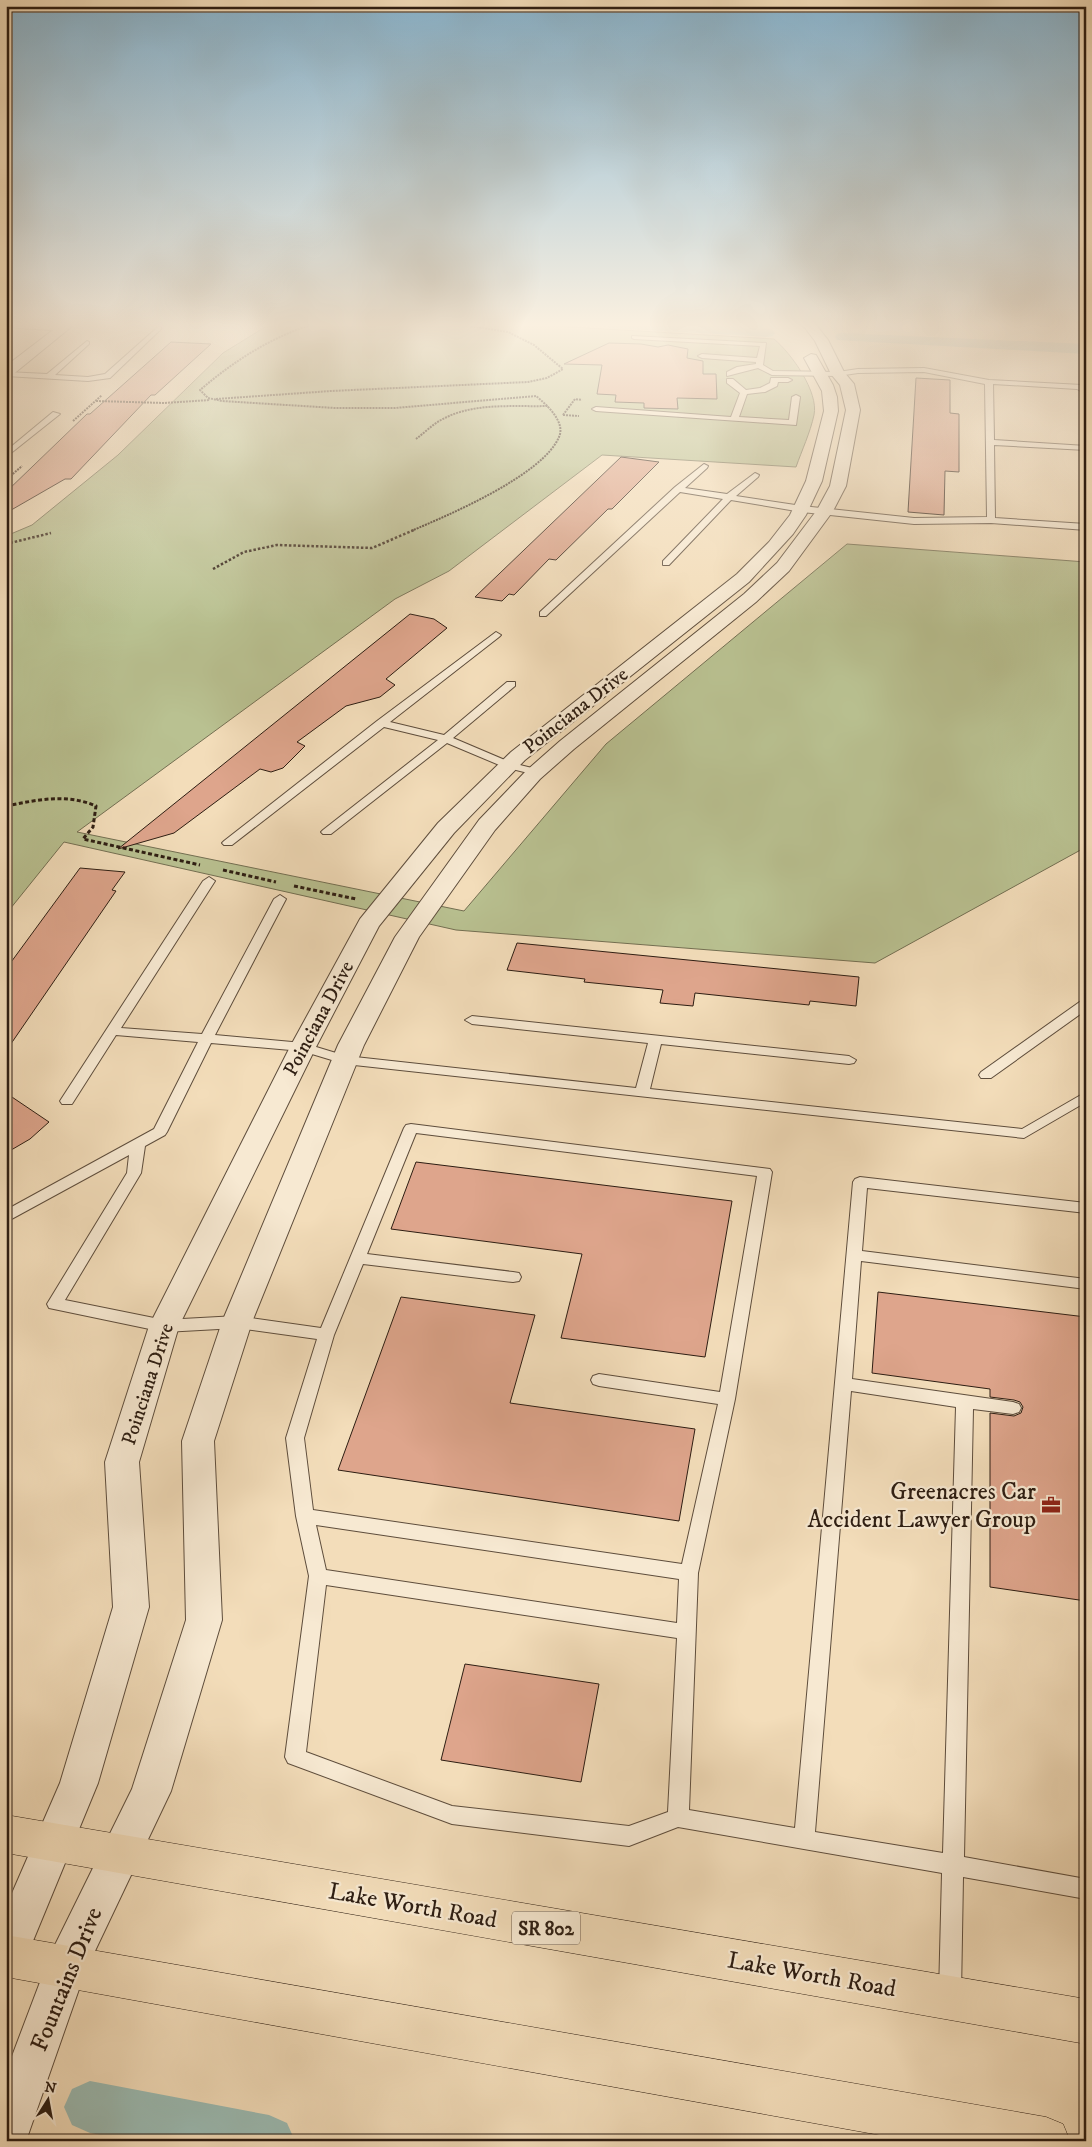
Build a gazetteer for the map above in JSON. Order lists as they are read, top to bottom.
{
  "streets": {
    "main road": ["Lake Worth Road", "SR 802"],
    "street": ["Poinciana Drive", "Fountains Drive"]
  },
  "crossings": [
    ["Poinciana Drive", "Lake Worth Road"],
    ["Poinciana Drive", "Fountains Drive"],
    ["Lake Worth Road", "Fountains Drive"]
  ],
  "places": {
    "office": ["Greenacres Car Accident Lawyer Group"]
  },
  "north": "top"
}
